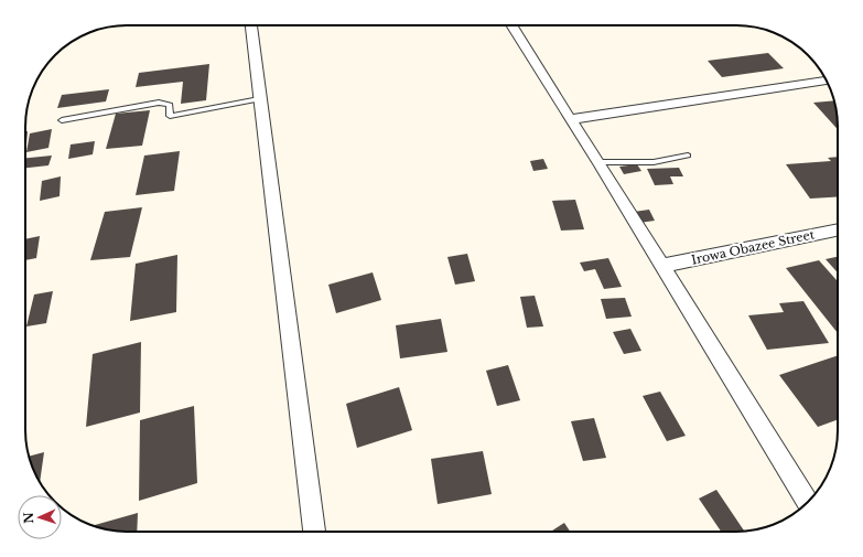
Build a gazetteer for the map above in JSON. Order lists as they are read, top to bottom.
{
  "streets": {
    "street": ["Irowa Obazee Street"]
  },
  "north": "left"
}
